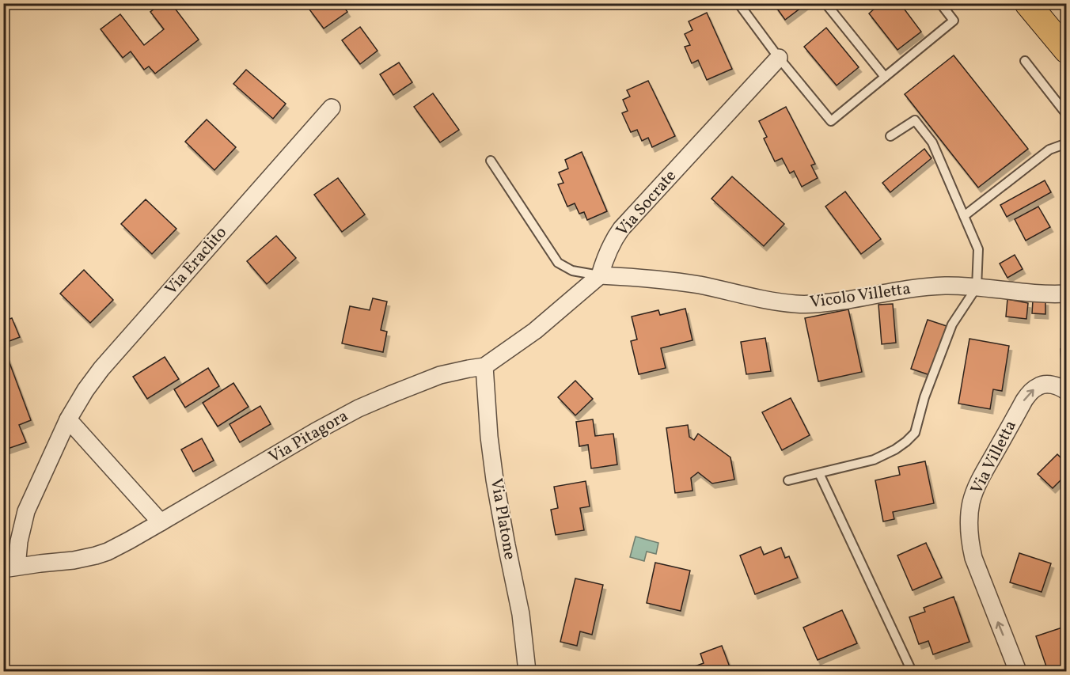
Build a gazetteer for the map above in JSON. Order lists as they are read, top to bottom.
{
  "streets": {
    "street": [
      "Via Socrate",
      "Via Eraclito",
      "Vicolo Villetta",
      "Via Pitagora",
      "Via Villetta",
      "Via Platone"
    ]
  },
  "crossings": [
    ["Via Socrate", "Vicolo Villetta"],
    ["Via Socrate", "Via Pitagora"],
    ["Via Eraclito", "Via Pitagora"],
    ["Vicolo Villetta", "Via Pitagora"],
    ["Via Pitagora", "Via Platone"]
  ],
  "one_way": ["Via Villetta"]
}
